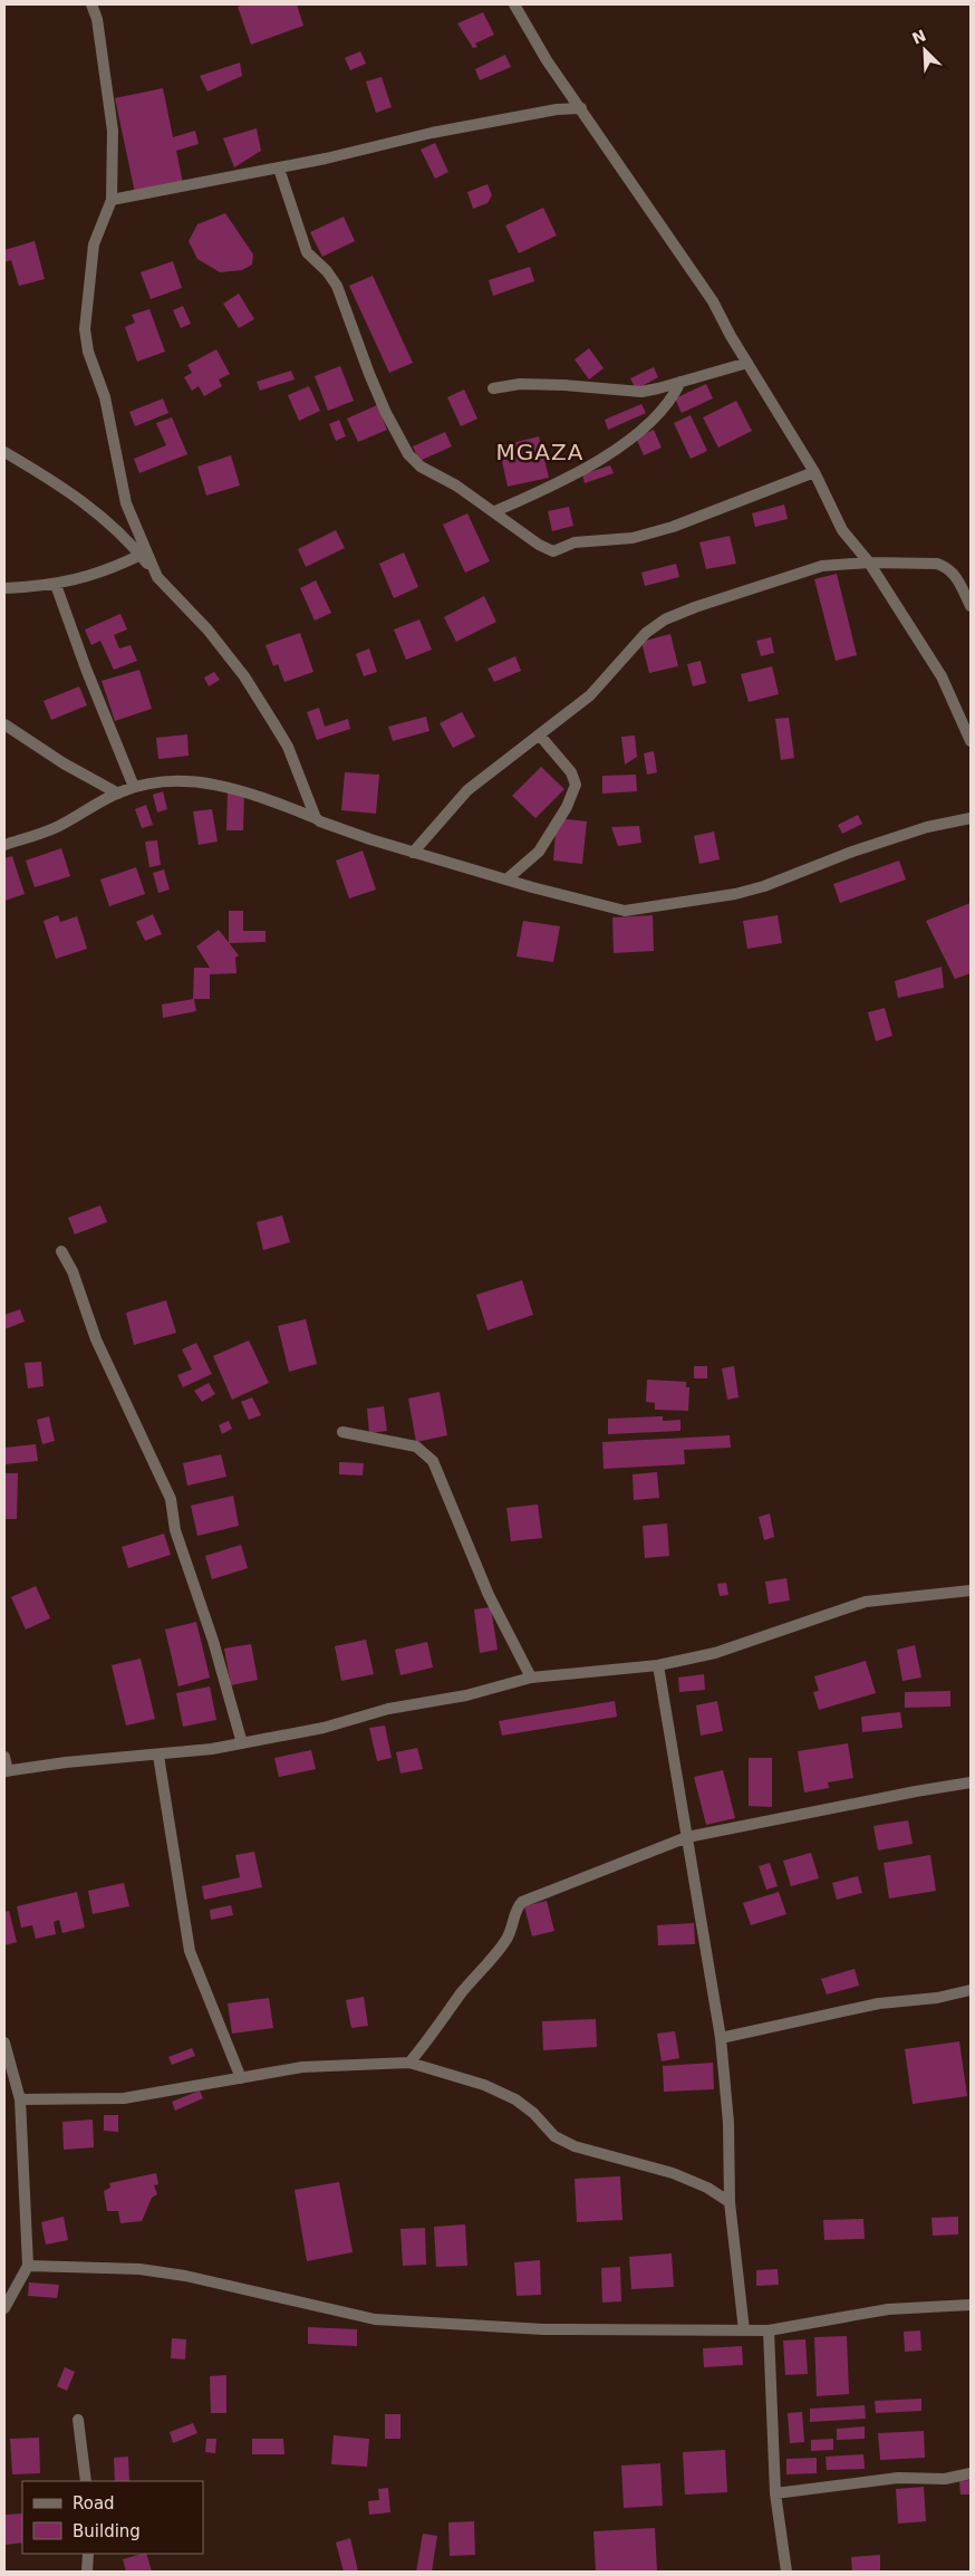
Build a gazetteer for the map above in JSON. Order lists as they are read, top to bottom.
{
  "districts": ["MGAZA"],
  "legend": ["Road", "Building"],
  "north": "top left"
}
